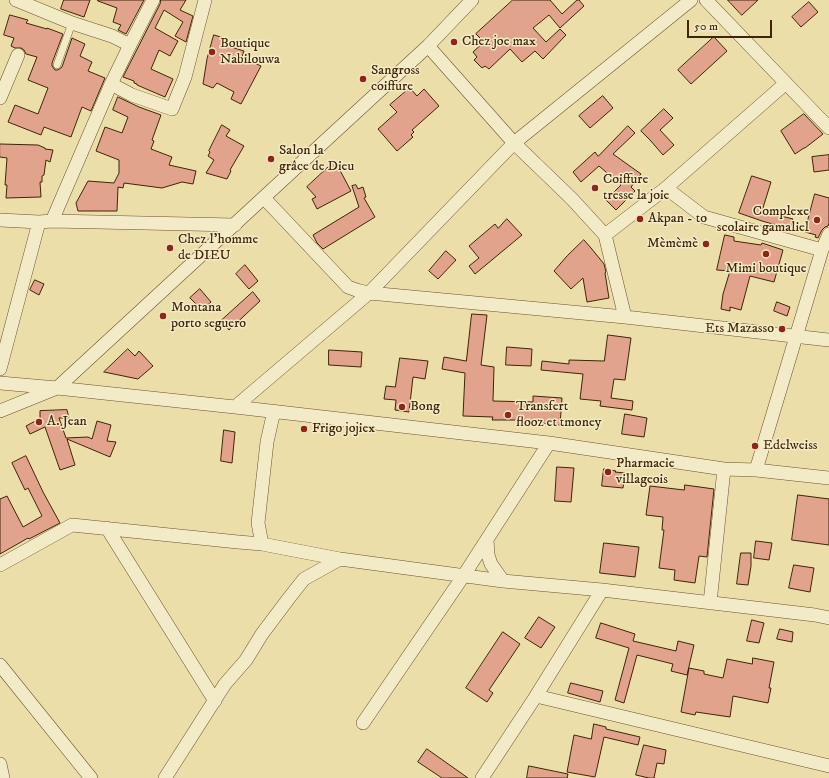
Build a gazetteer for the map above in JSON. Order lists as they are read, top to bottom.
{
  "places": [
    "Chez joe max",
    "Boutique Nabilouwa",
    "Sangross coiffure",
    "Salon la grâce de Dieu",
    "Coiffure tresse la joie",
    "Akpan - to",
    "Complexe scolaire gamaliel",
    "Mèmèmè",
    "Chez l'homme de DIEU",
    "Mimi boutique",
    "Montana porto seguero",
    "Ets Mazasso",
    "Bong",
    "Transfert flooz et tmoney",
    "A. Jean",
    "Frigo jojiex",
    "Edelweiss",
    "Pharmacie villageois"
  ],
  "scale_bar": "50 m"
}
